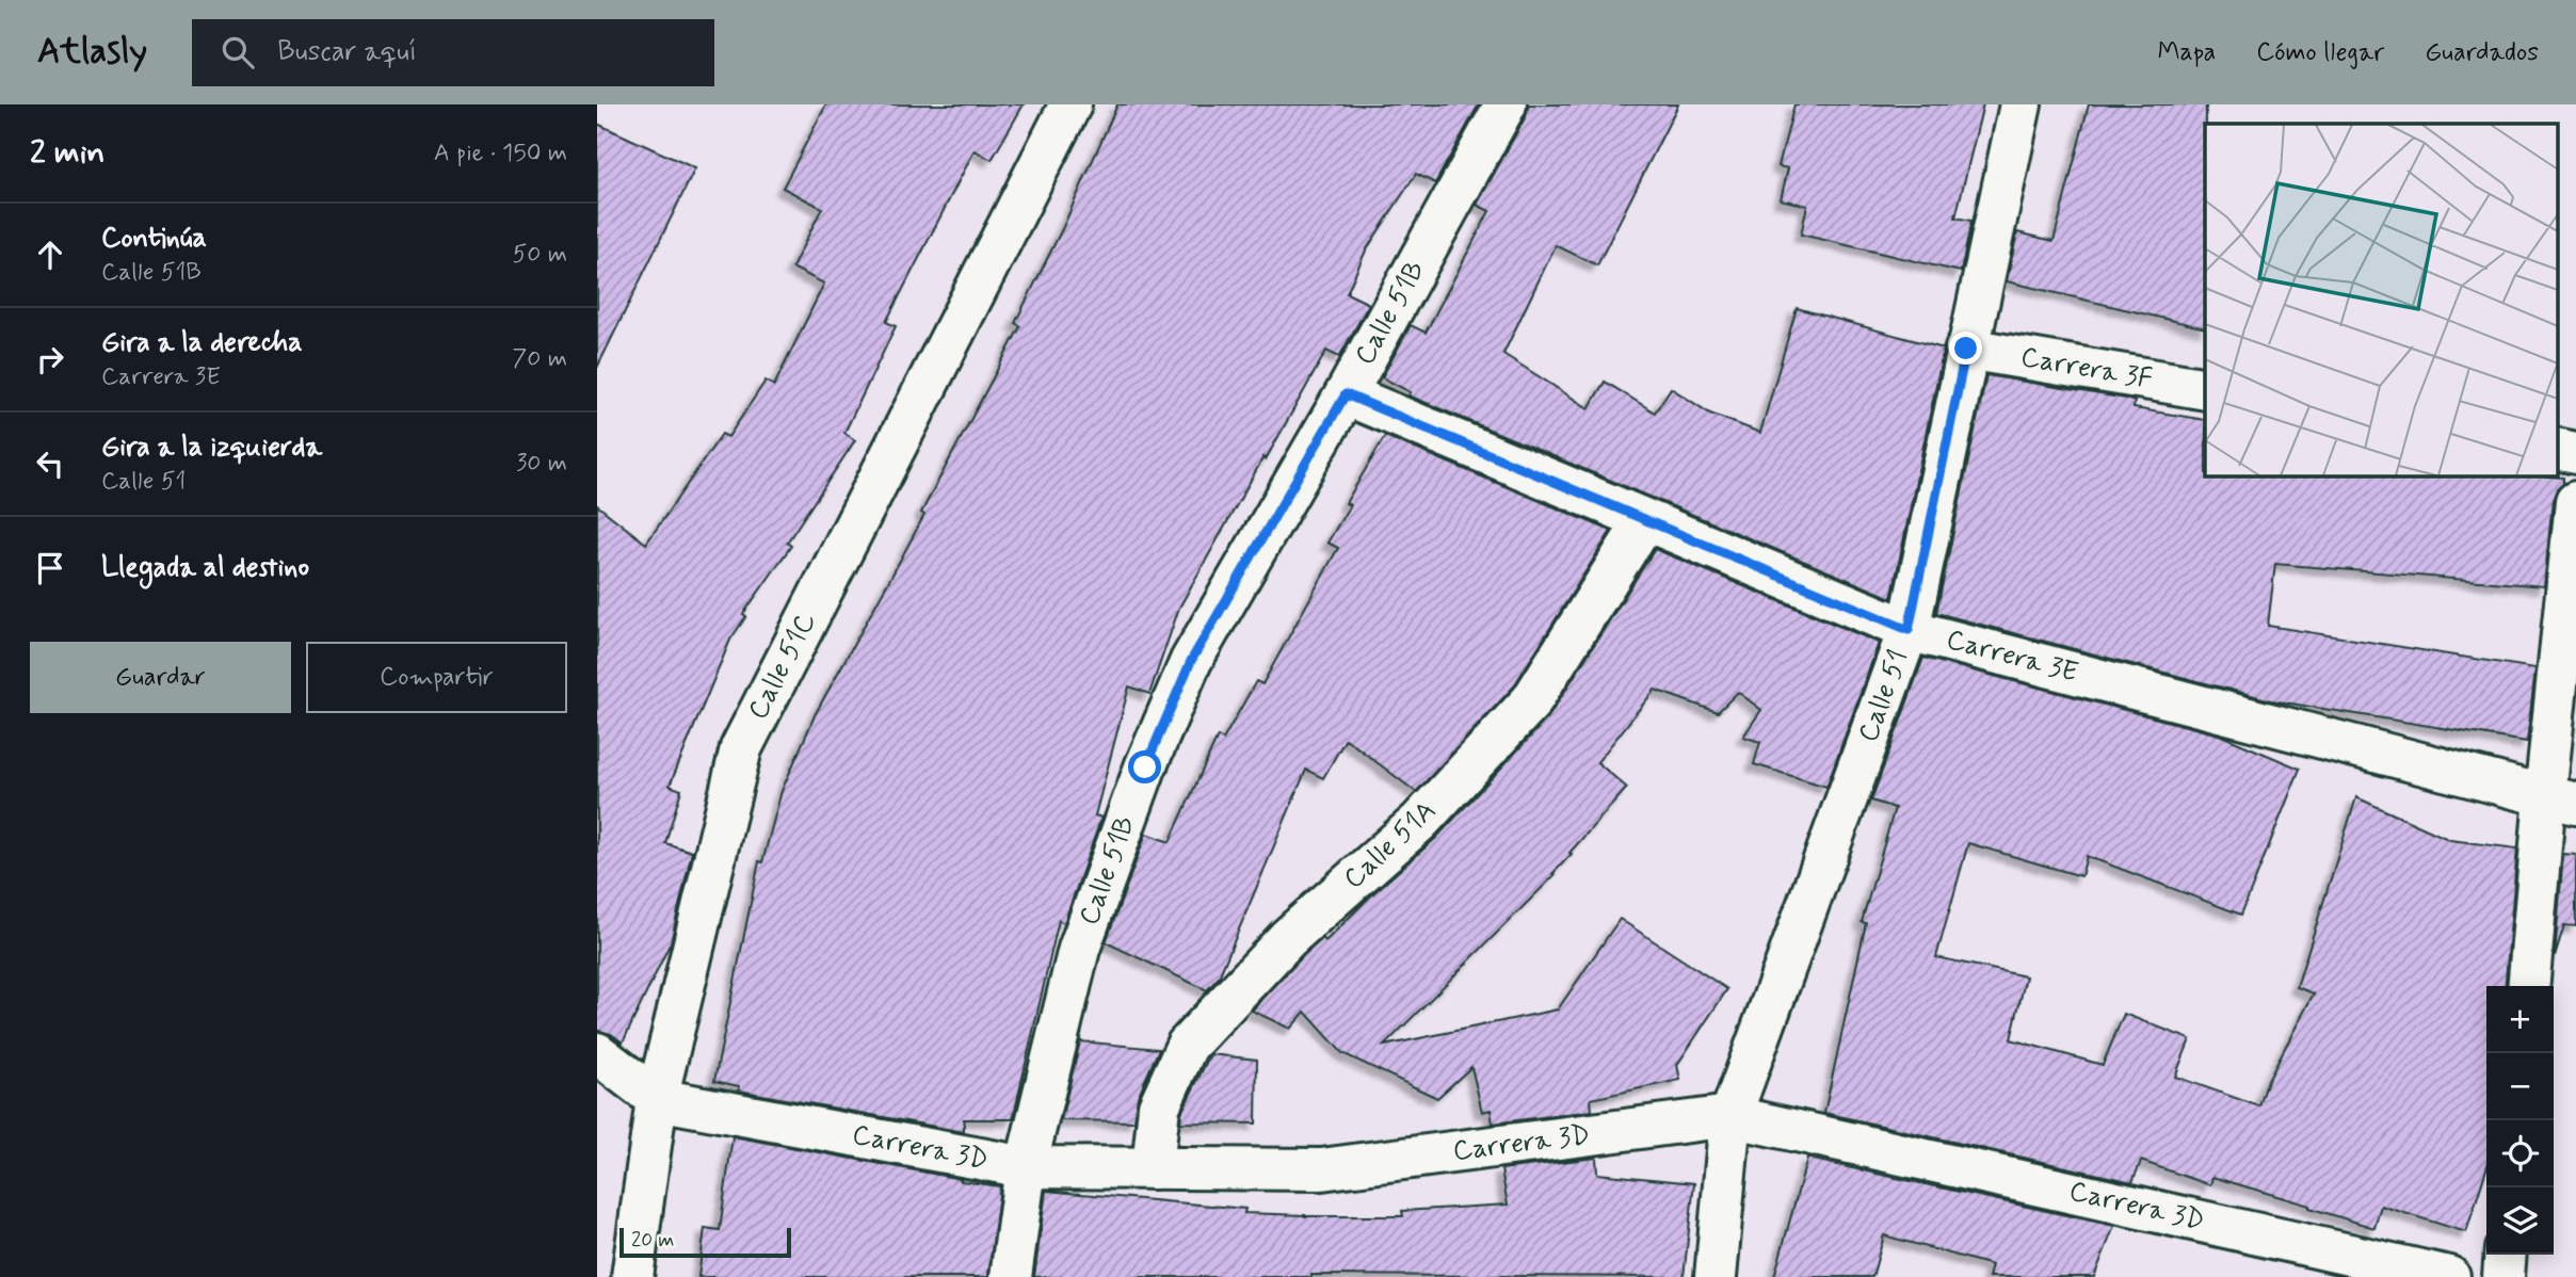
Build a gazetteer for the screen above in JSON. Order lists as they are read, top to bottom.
{
  "streets": {
    "street": [
      "Calle 51B",
      "Carrera 3F",
      "Carrera 3E",
      "Calle 51C",
      "Calle 51",
      "Calle 51A",
      "Carrera 3D"
    ]
  },
  "crossings": [
    ["Calle 51B", "Carrera 3E"],
    ["Calle 51B", "Carrera 3D"],
    ["Carrera 3F", "Calle 51"],
    ["Carrera 3E", "Calle 51"],
    ["Carrera 3E", "Calle 51A"],
    ["Calle 51C", "Carrera 3D"],
    ["Calle 51", "Carrera 3D"],
    ["Calle 51A", "Carrera 3D"]
  ],
  "scale_bar": "20 m",
  "page": {
    "header": "Atlasly",
    "search": "Buscar aquí",
    "nav": ["Mapa", "Cómo llegar", "Guardados"],
    "heading": ["2 min", "A pie · 150 m"],
    "list": [
      ["Continúa", "Calle 51B", "50 m"],
      ["Gira a la derecha", "Carrera 3E", "70 m"],
      ["Gira a la izquierda", "Calle 51", "30 m"],
      "Llegada al destino"
    ],
    "buttons": ["Guardar", "Compartir"],
    "map_buttons": ["+", "−"],
    "scale": "20 m"
  }
}
